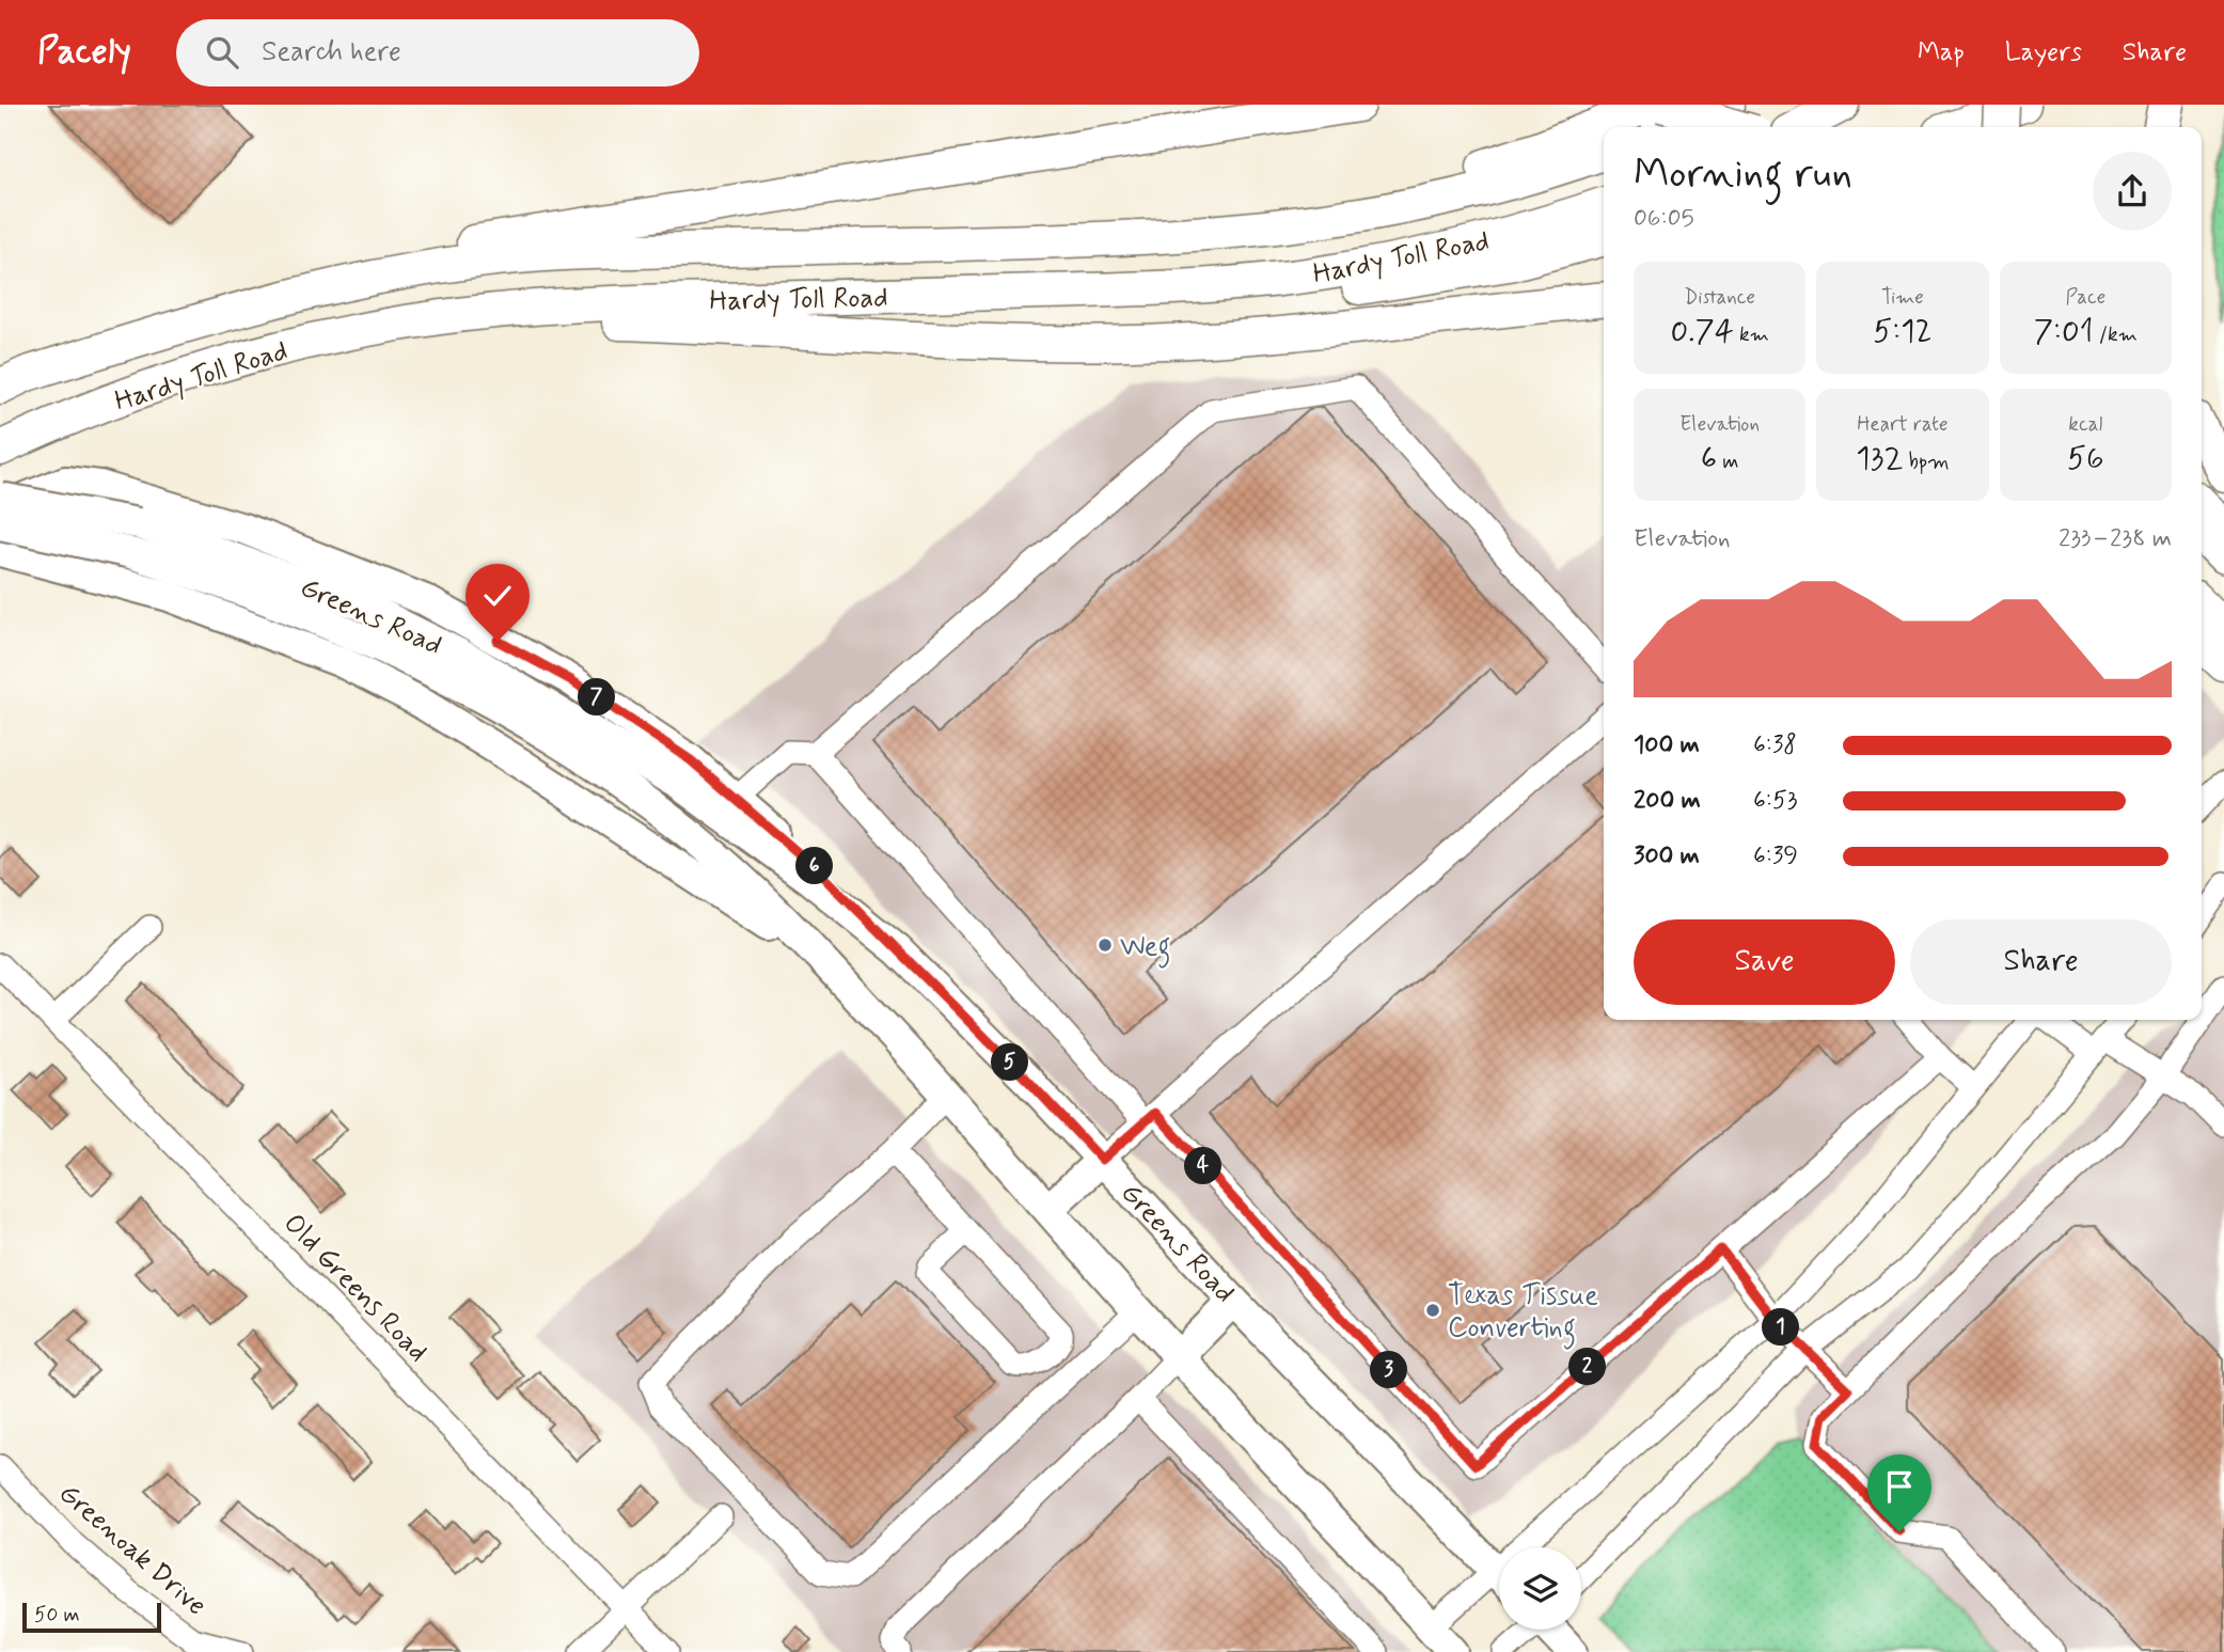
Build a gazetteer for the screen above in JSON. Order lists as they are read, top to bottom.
{
  "streets": {
    "highway": ["Hardy Toll Road"],
    "main road": ["Greens Road"],
    "street": ["Old Greens Road", "Greenoak Drive"]
  },
  "places": ["Weg", "Texas Tissue Converting"],
  "scale_bar": "50 m",
  "page": {
    "header": "Pacely",
    "search": "Search here",
    "nav": ["Map", "Layers", "Share"],
    "heading": ["Morning run", "06:05"],
    "stats": [
      ["Distance", "0.74 km"],
      ["Time", "5:12"],
      ["Pace", "7:01 /km"],
      ["Elevation", "6 m"],
      ["Heart rate", "132 bpm"],
      ["kcal", "56"]
    ],
    "chart": ["Elevation", "233–238 m"],
    "pins": [
      "7",
      "6",
      "5",
      "4",
      "1",
      "2",
      "3"
    ],
    "list": [
      {
        "name": "100 m",
        "note": "6:38"
      },
      {
        "name": "200 m",
        "note": "6:53"
      },
      {
        "name": "300 m",
        "note": "6:39"
      }
    ],
    "buttons": ["Save", "Share"],
    "scale": "50 m"
  }
}
